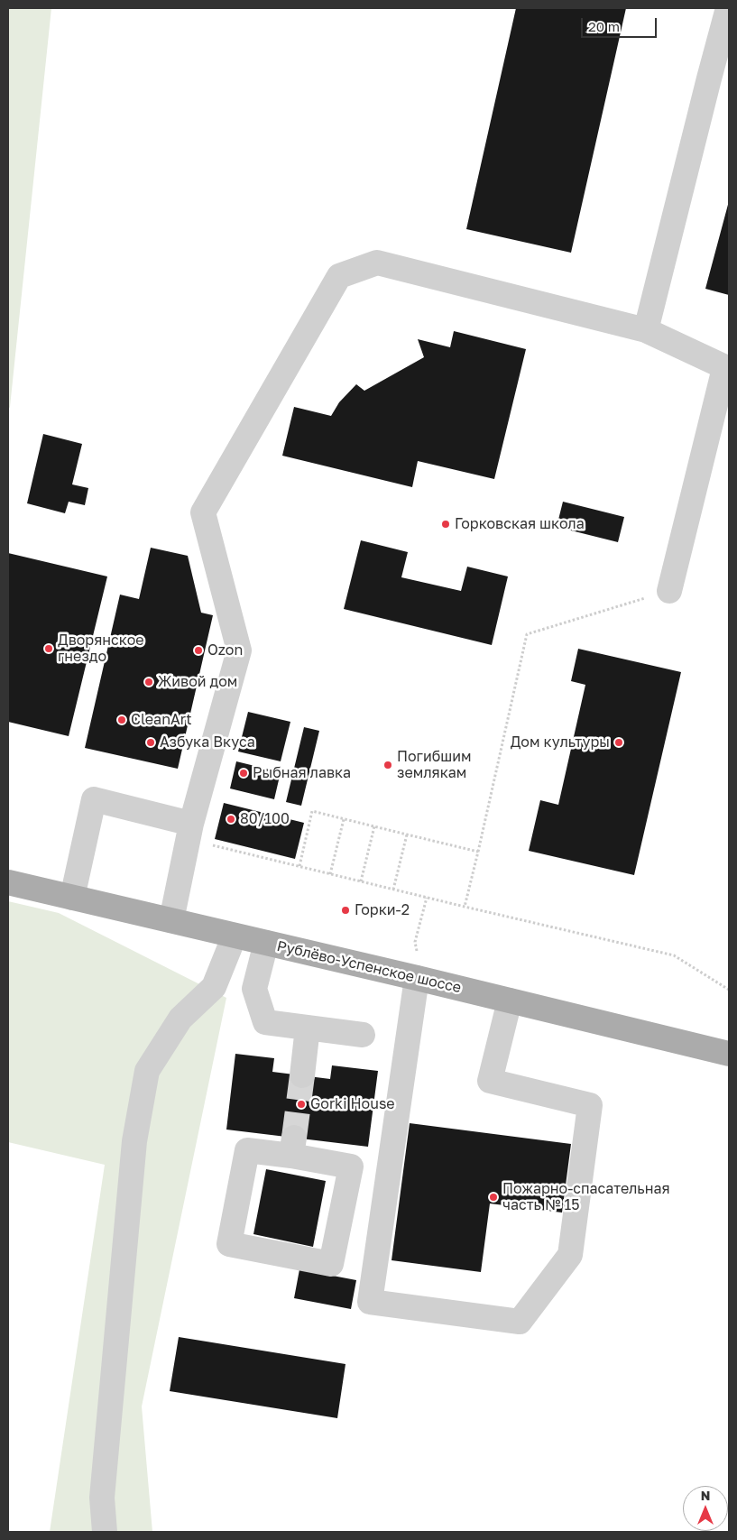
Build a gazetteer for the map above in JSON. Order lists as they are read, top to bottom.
{
  "streets": {
    "main road": ["Рублёво-Успенское шоссе"]
  },
  "places": [
    "Горковская школа",
    "Дворянское гнездо",
    "Ozon",
    "Живой дом",
    "CleanArt",
    "Азбука Вкуса",
    "Дом культуры",
    "Погибшим землякам",
    "Рыбная лавка",
    "80/100",
    "Горки-2",
    "Gorki House",
    "Пожарно-спасательная часть № 15"
  ],
  "scale_bar": "20 m",
  "north": "top"
}
